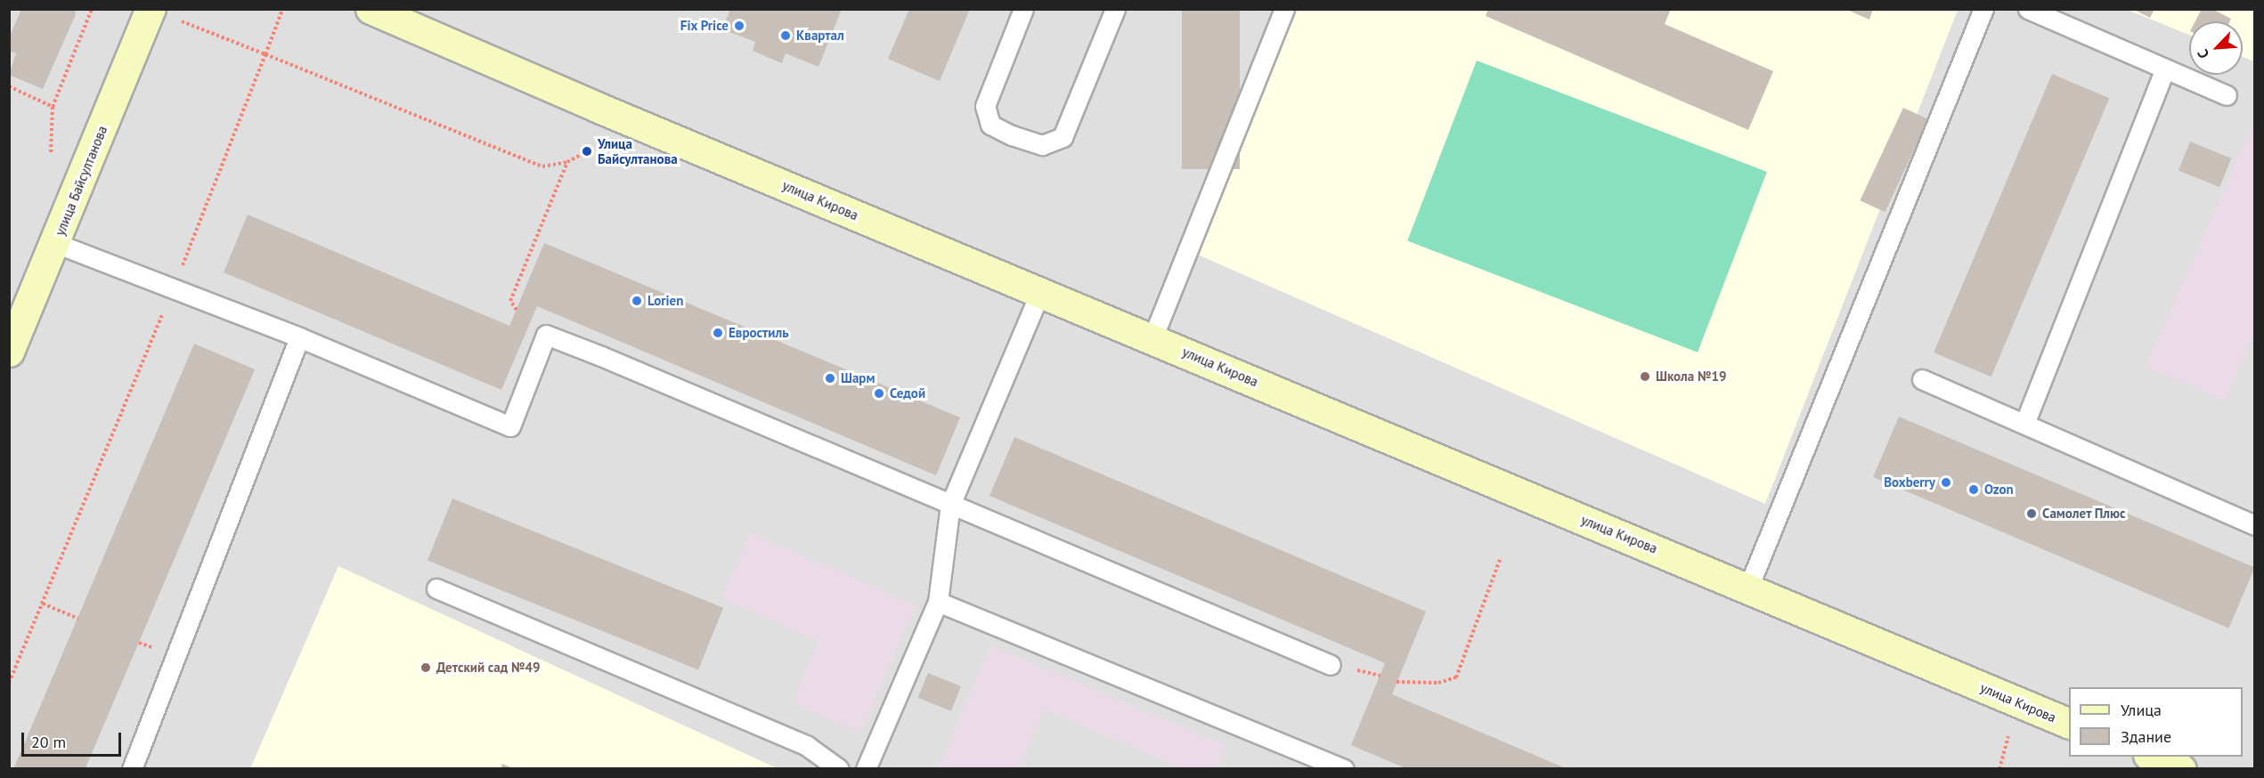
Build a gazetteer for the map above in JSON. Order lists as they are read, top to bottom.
{
  "streets": {
    "main road": ["улица Байсултанова", "улица Кирова"]
  },
  "places": [
    "Fix Price",
    "Квартал",
    "Улица Байсултанова",
    "Lorien",
    "Евростиль",
    "Школа №19",
    "Шарм",
    "Седой",
    "Boxberry",
    "Ozon",
    "Самолет Плюс",
    "Детский сад №49"
  ],
  "legend": ["Улица", "Здание"],
  "scale_bar": "20 m",
  "north": "bottom left"
}
